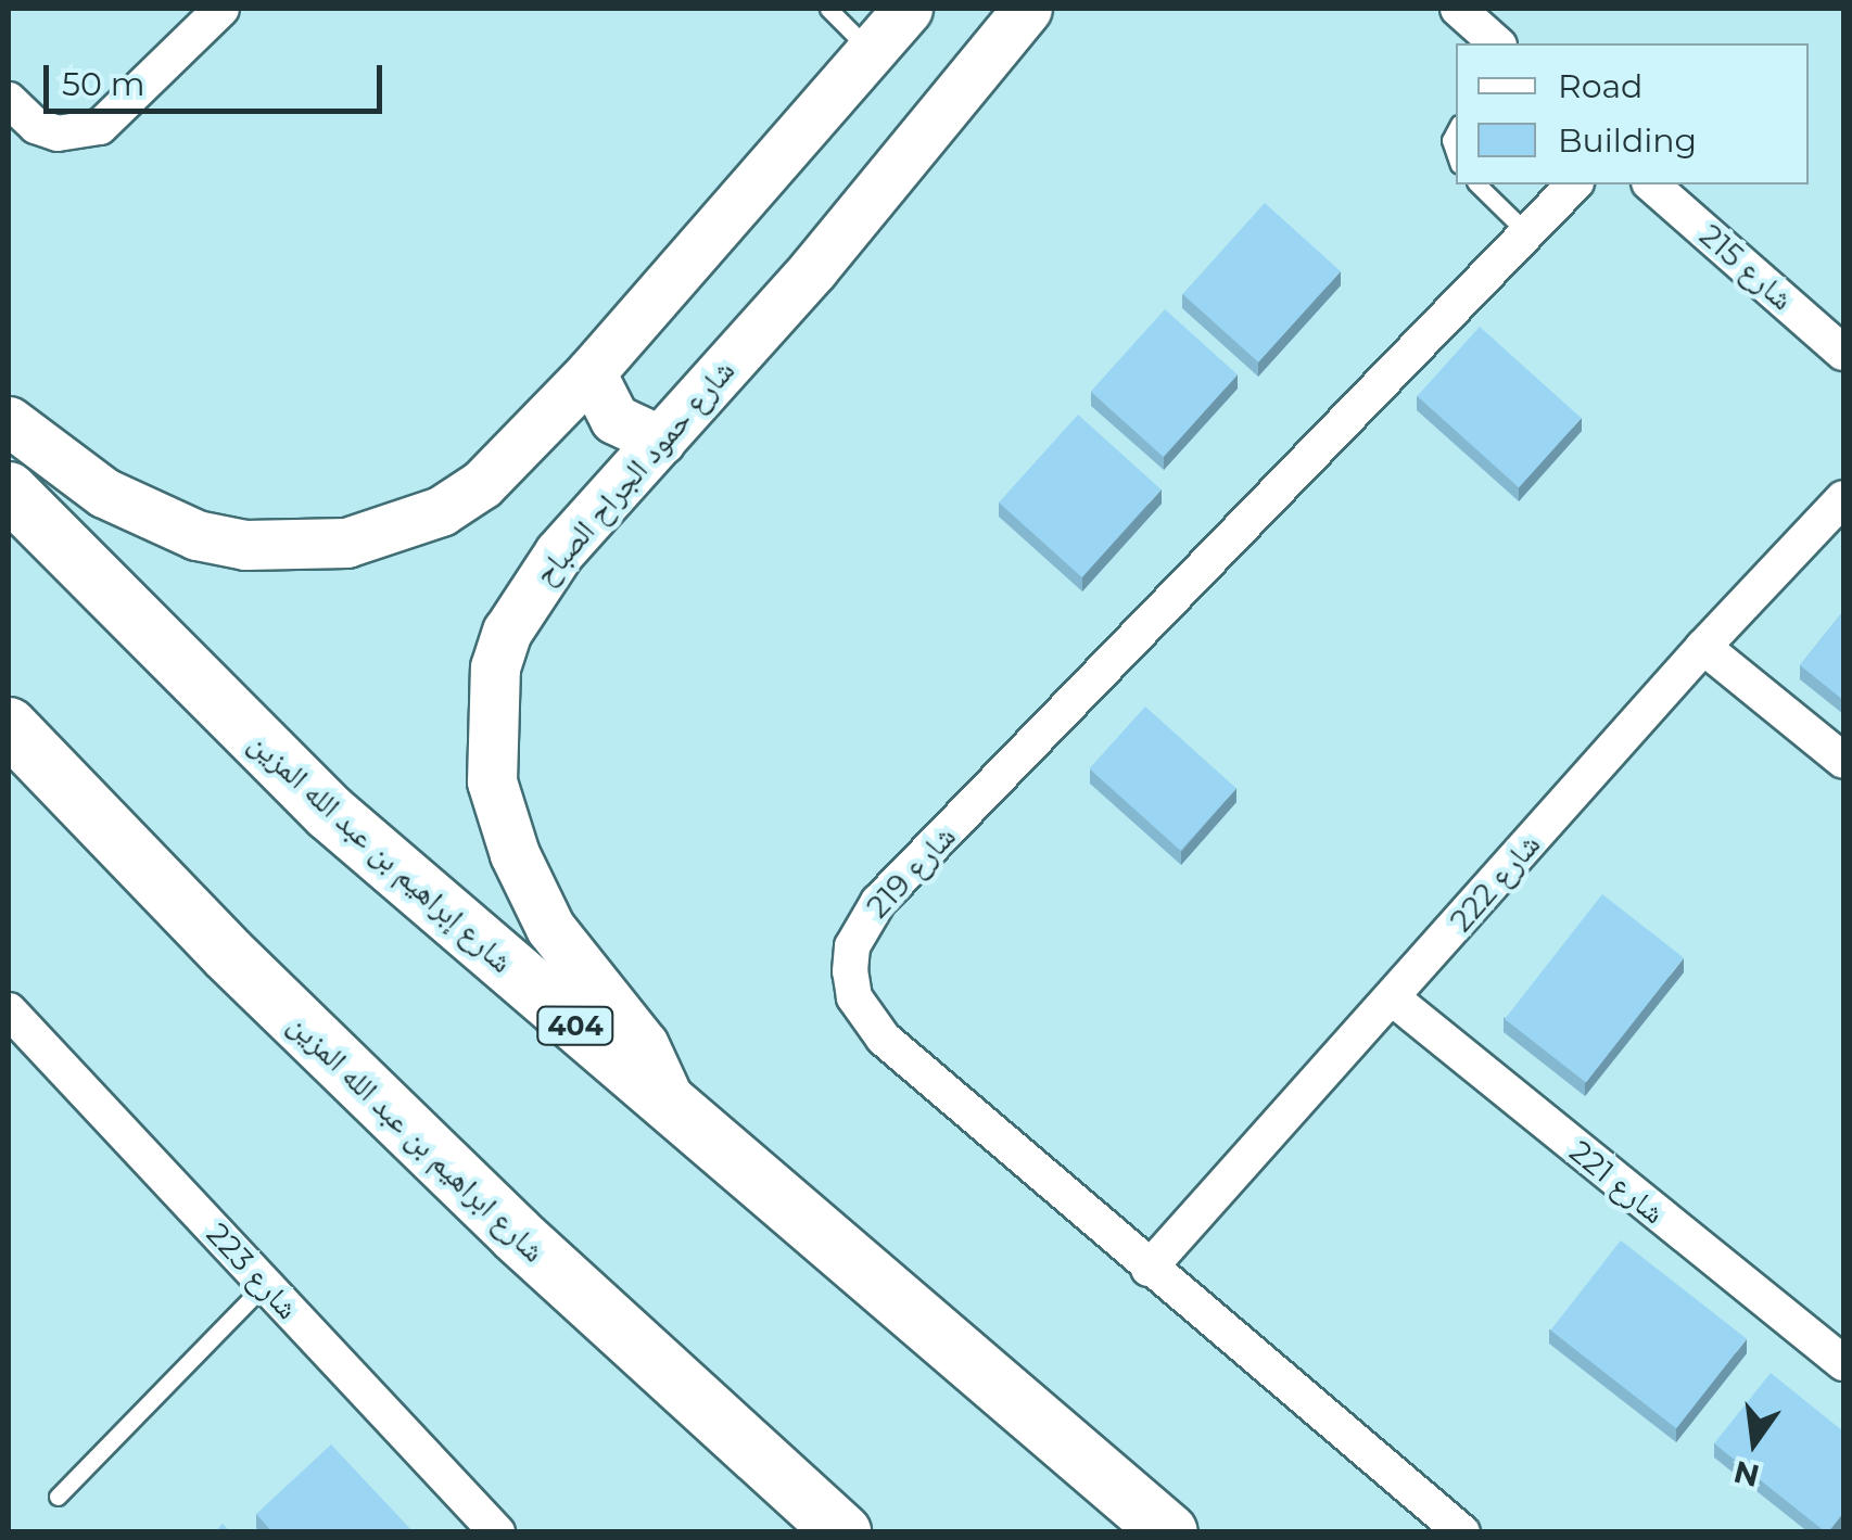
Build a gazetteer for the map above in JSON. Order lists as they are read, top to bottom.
{
  "streets": {
    "main road": ["شارع إبراهيم بن عبد الله المزين", "404", "شارع ابراهيم بن عبد الله المزين"],
    "street": [
      "شارع 215",
      "شارع حمود الجراح الصباح",
      "شارع 219",
      "شارع 222",
      "شارع 221",
      "شارع 223"
    ]
  },
  "crossings": [
    ["شارع حمود الجراح الصباح", "شارع إبراهيم بن عبد الله المزين"],
    ["شارع 219", "شارع 222"],
    ["شارع 222", "شارع 221"]
  ],
  "legend": ["Road", "Building"],
  "scale_bar": "50 m",
  "north": "bottom"
}
